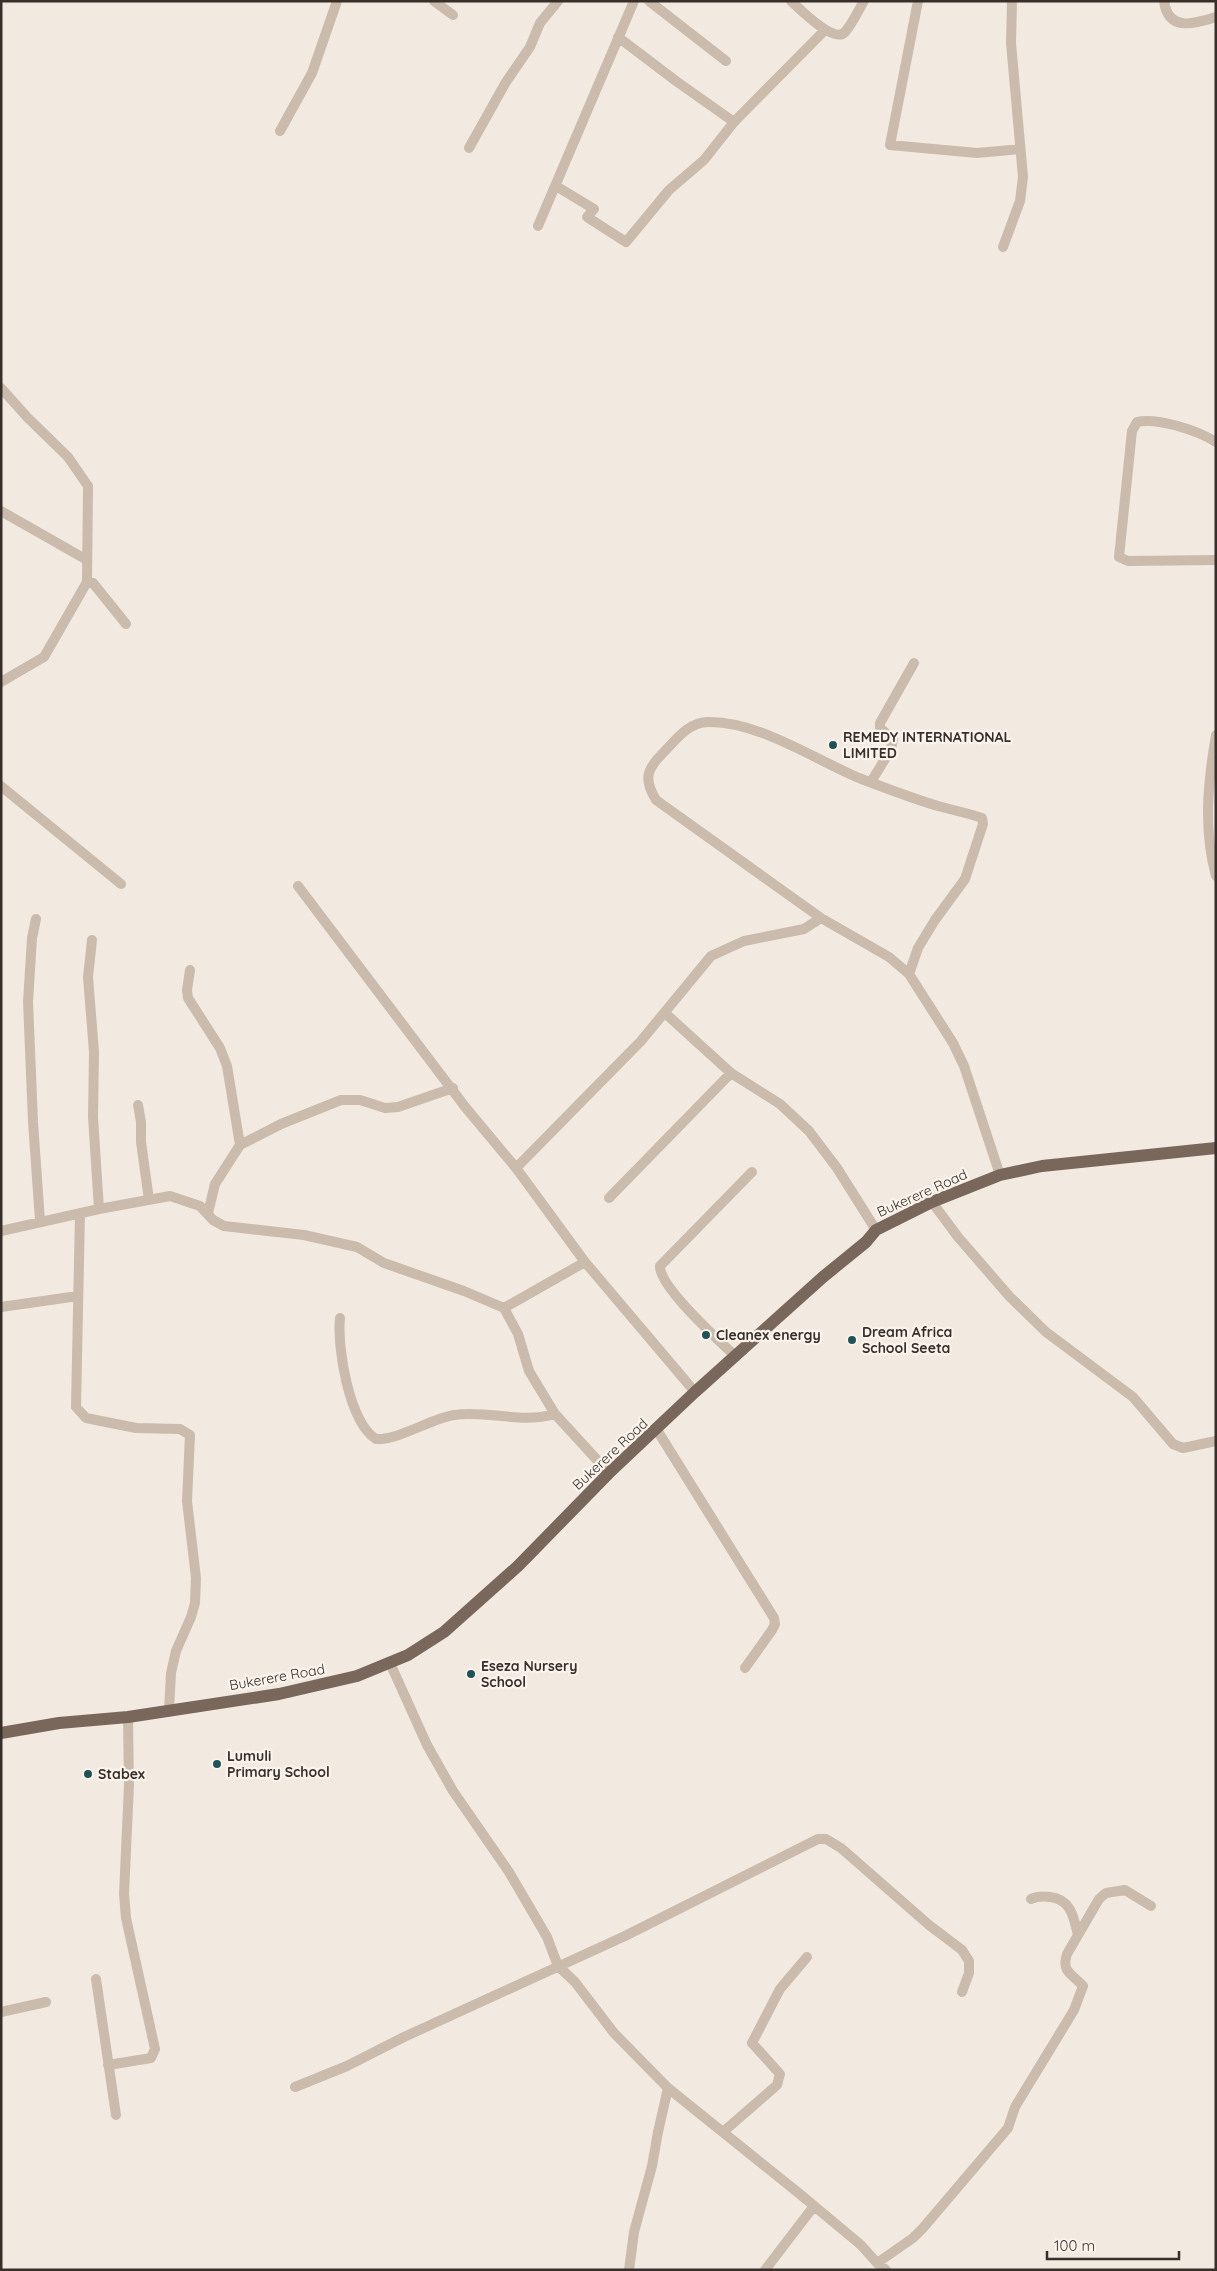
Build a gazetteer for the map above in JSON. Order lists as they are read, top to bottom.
{
  "streets": {
    "main road": ["Bukerere Road"]
  },
  "places": [
    "REMEDY INTERNATIONAL LIMITED",
    "Cleanex energy",
    "Dream Africa School Seeta",
    "Eseza Nursery School",
    "Lumuli Primary School",
    "Stabex"
  ],
  "scale_bar": "100 m"
}
